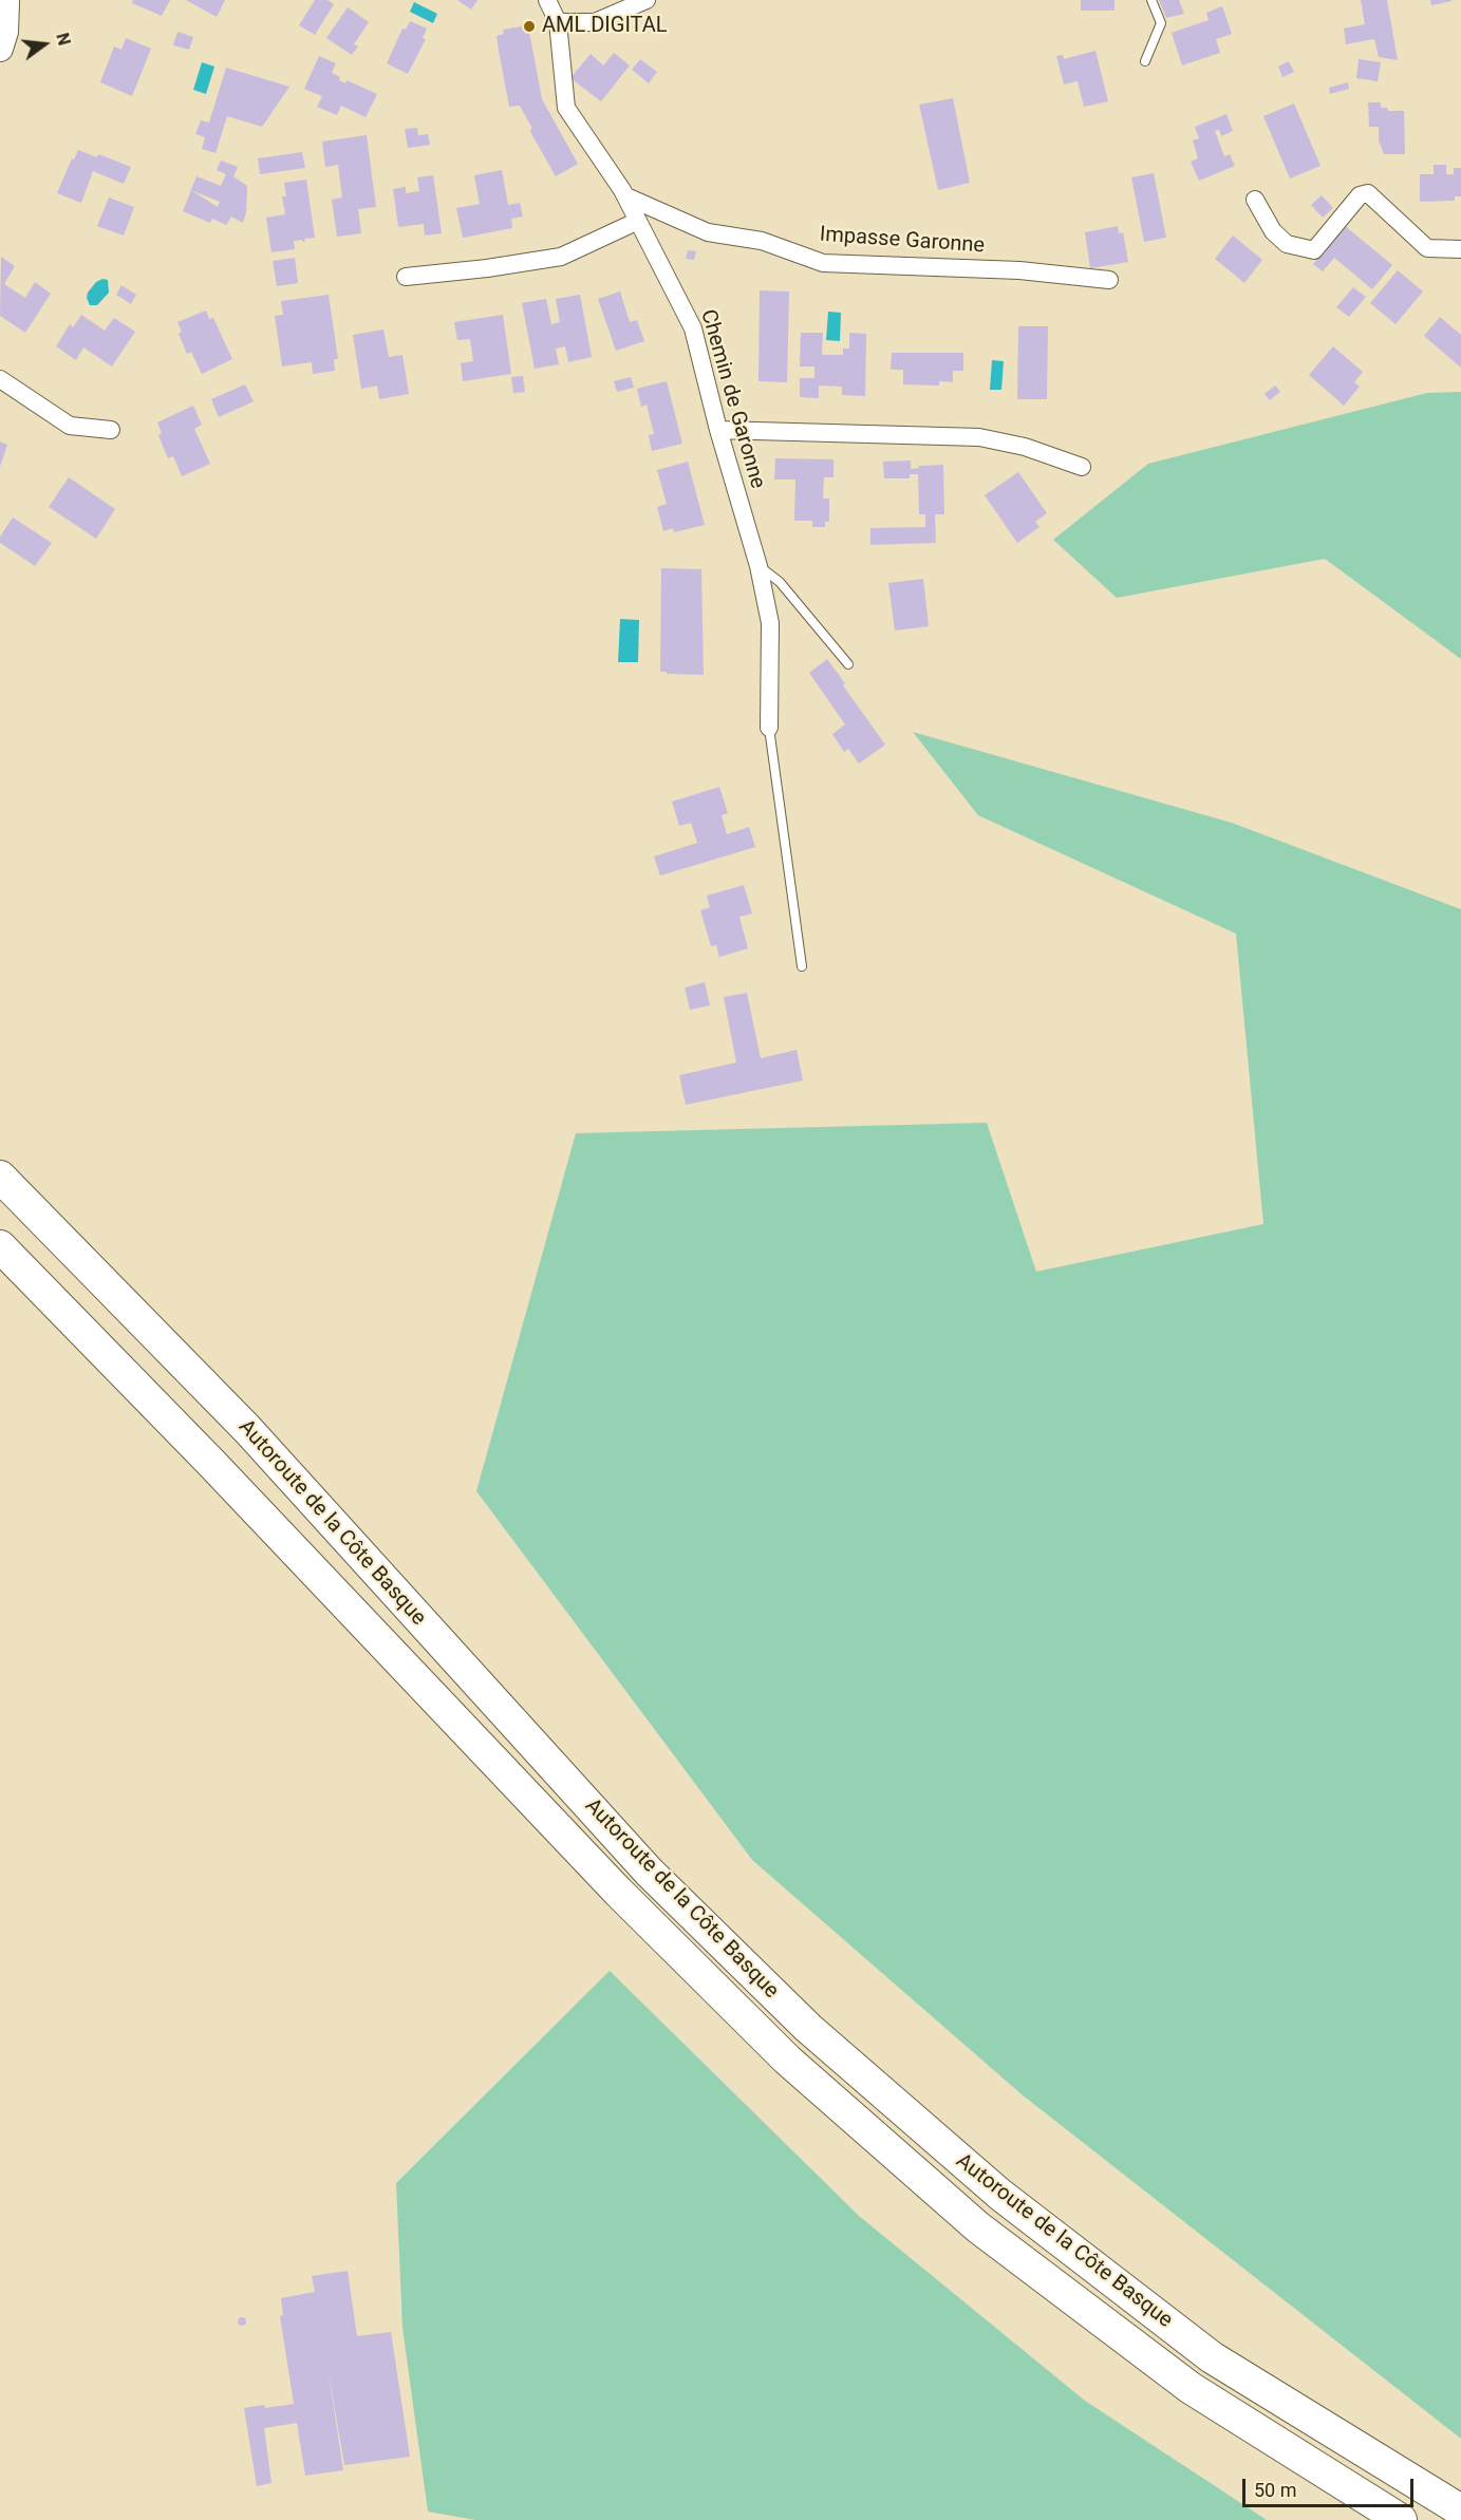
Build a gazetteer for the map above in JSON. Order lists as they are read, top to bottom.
{
  "streets": {
    "highway": ["Autoroute de la Côte Basque"],
    "street": ["Impasse Garonne", "Chemin de Garonne"]
  },
  "crossings": [
    ["Impasse Garonne", "Chemin de Garonne"]
  ],
  "places": ["AML DIGITAL"],
  "scale_bar": "50 m",
  "north": "right"
}
